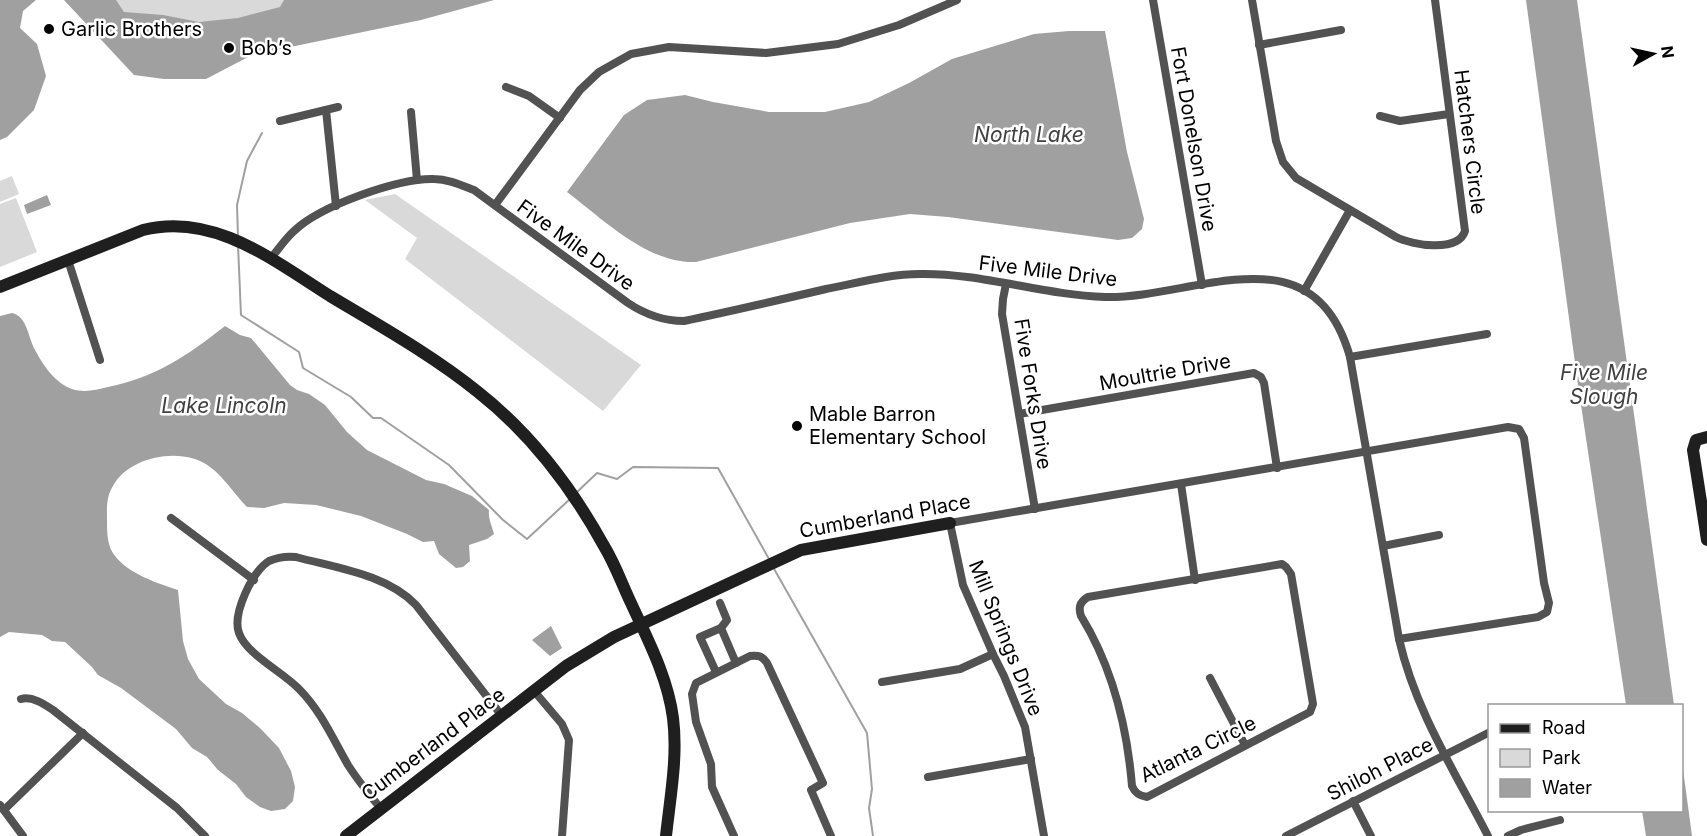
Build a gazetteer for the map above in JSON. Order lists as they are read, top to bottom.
{
  "streets": {
    "street": [
      "Fort Donelson Drive",
      "Hatchers Circle",
      "Five Mile Drive",
      "Moultrie Drive",
      "Five Forks Drive",
      "Cumberland Place",
      "Mill Springs Drive",
      "Atlanta Circle",
      "Shiloh Place"
    ]
  },
  "crossings": [
    ["Fort Donelson Drive", "Five Mile Drive"],
    ["Five Mile Drive", "Five Forks Drive"],
    ["Five Mile Drive", "Cumberland Place"],
    ["Five Mile Drive", "Shiloh Place"],
    ["Moultrie Drive", "Five Forks Drive"],
    ["Moultrie Drive", "Cumberland Place"],
    ["Five Forks Drive", "Cumberland Place"],
    ["Cumberland Place", "Mill Springs Drive"]
  ],
  "water": ["North Lake", "Five Mile Slough", "Lake Lincoln"],
  "places": ["Garlic Brothers", "Bob’s", "Mable Barron Elementary School"],
  "legend": ["Road", "Park", "Water"],
  "north": "right"
}
